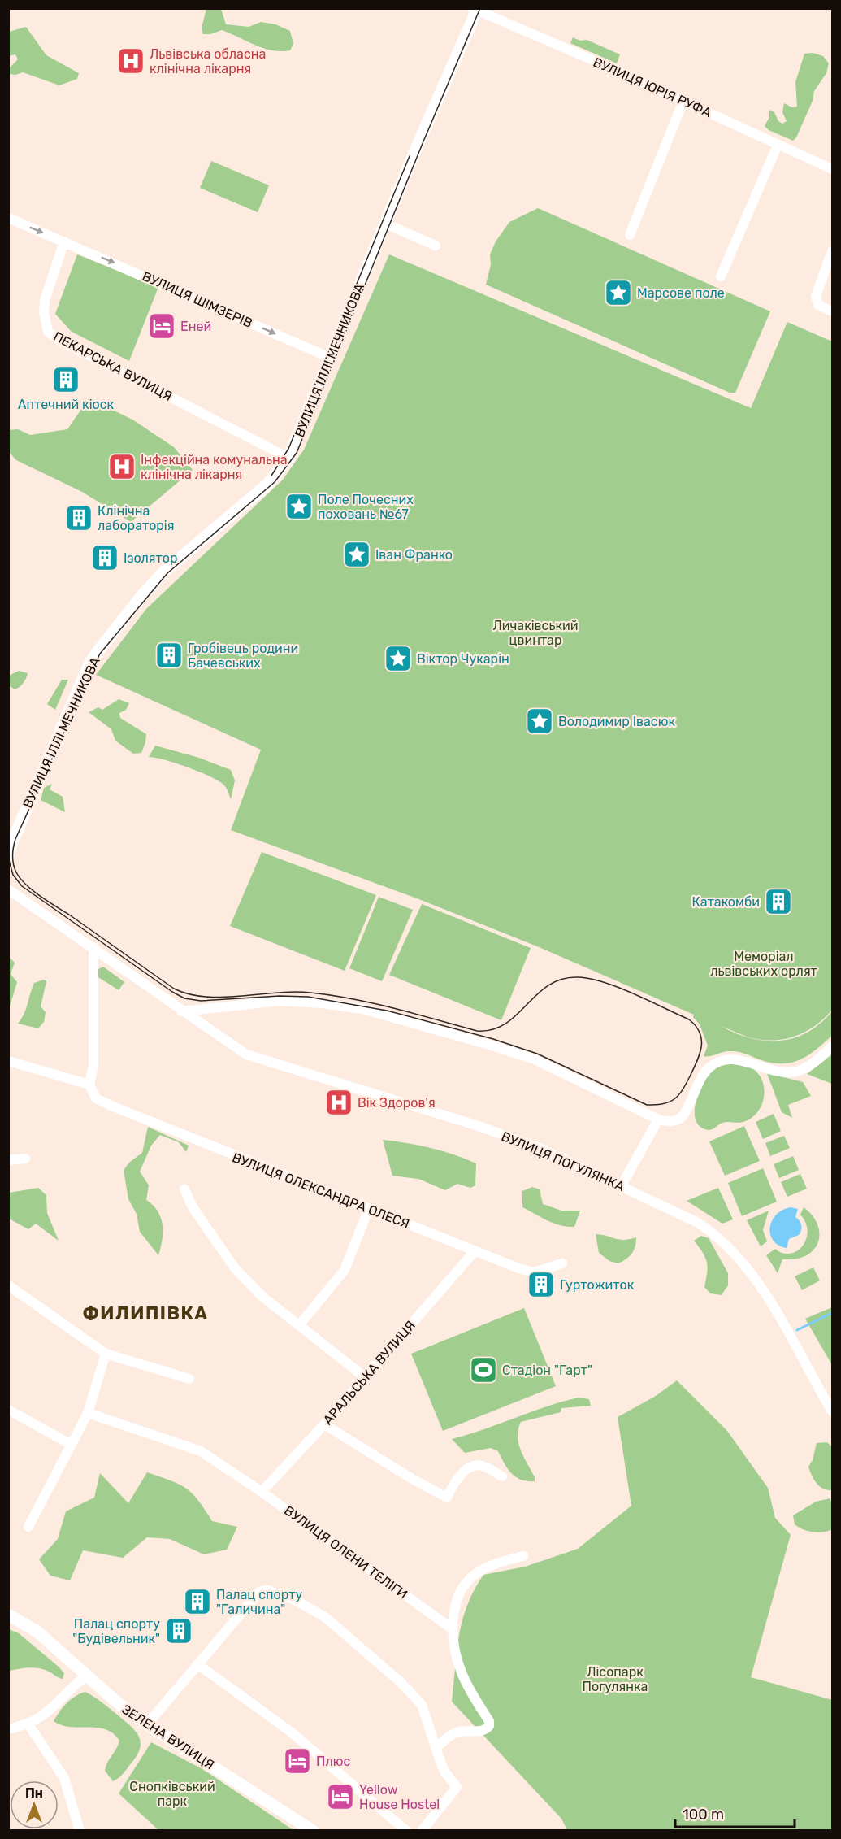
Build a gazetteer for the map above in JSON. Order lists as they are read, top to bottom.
{
  "streets": {
    "main road": ["ВУЛИЦЯ ІЛЛІ МЕЧНИКОВА", "ЗЕЛЕНА ВУЛИЦЯ"],
    "street": [
      "ВУЛИЦЯ ЮРІЯ РУФА",
      "ВУЛИЦЯ ШІМЗЕРІВ",
      "ПЕКАРСЬКА ВУЛИЦЯ",
      "ВУЛИЦЯ ПОГУЛЯНКА",
      "ВУЛИЦЯ ОЛЕКСАНДРА ОЛЕСЯ",
      "АРАЛЬСЬКА ВУЛИЦЯ",
      "ВУЛИЦЯ ОЛЕНИ ТЕЛІГИ"
    ]
  },
  "crossings": [
    ["ВУЛИЦЯ ЮРІЯ РУФА", "ВУЛИЦЯ ІЛЛІ МЕЧНИКОВА"],
    ["ВУЛИЦЯ ШІМЗЕРІВ", "ВУЛИЦЯ ІЛЛІ МЕЧНИКОВА"],
    ["ВУЛИЦЯ ШІМЗЕРІВ", "ПЕКАРСЬКА ВУЛИЦЯ"],
    ["ВУЛИЦЯ ІЛЛІ МЕЧНИКОВА", "ПЕКАРСЬКА ВУЛИЦЯ"],
    ["ВУЛИЦЯ ОЛЕКСАНДРА ОЛЕСЯ", "АРАЛЬСЬКА ВУЛИЦЯ"],
    ["АРАЛЬСЬКА ВУЛИЦЯ", "ВУЛИЦЯ ОЛЕНИ ТЕЛІГИ"]
  ],
  "one_way": ["ВУЛИЦЯ ШІМЗЕРІВ"],
  "districts": ["ФИЛИПІВКА"],
  "parks": [
    "Личаківський цвинтар",
    "Меморіал львівських орлят",
    "Лісопарк Погулянка",
    "Снопківський парк"
  ],
  "places": {
    "hospital": ["Львівська обласна клінічна лікарня", "Інфекційна комунальна клінічна лікарня", "Вік Здоров'я"],
    "place": [
      "Марсове поле",
      "Поле Почесних поховань №67",
      "Іван Франко",
      "Віктор Чукарін",
      "Володимир Івасюк"
    ],
    "hotel": ["Еней", "Плюс", "Yellow House Hostel"],
    "building": [
      "Аптечний кіоск",
      "Клінічна лабораторія",
      "Ізолятор",
      "Гробівець родини Бачевських",
      "Катакомби",
      "Гуртожиток",
      "Палац спорту \"Галичина\"",
      "Палац спорту \"Будівельник\""
    ],
    "sports": ["Стадіон \"Гарт\""]
  },
  "scale_bar": "100 m",
  "north": "top"
}
